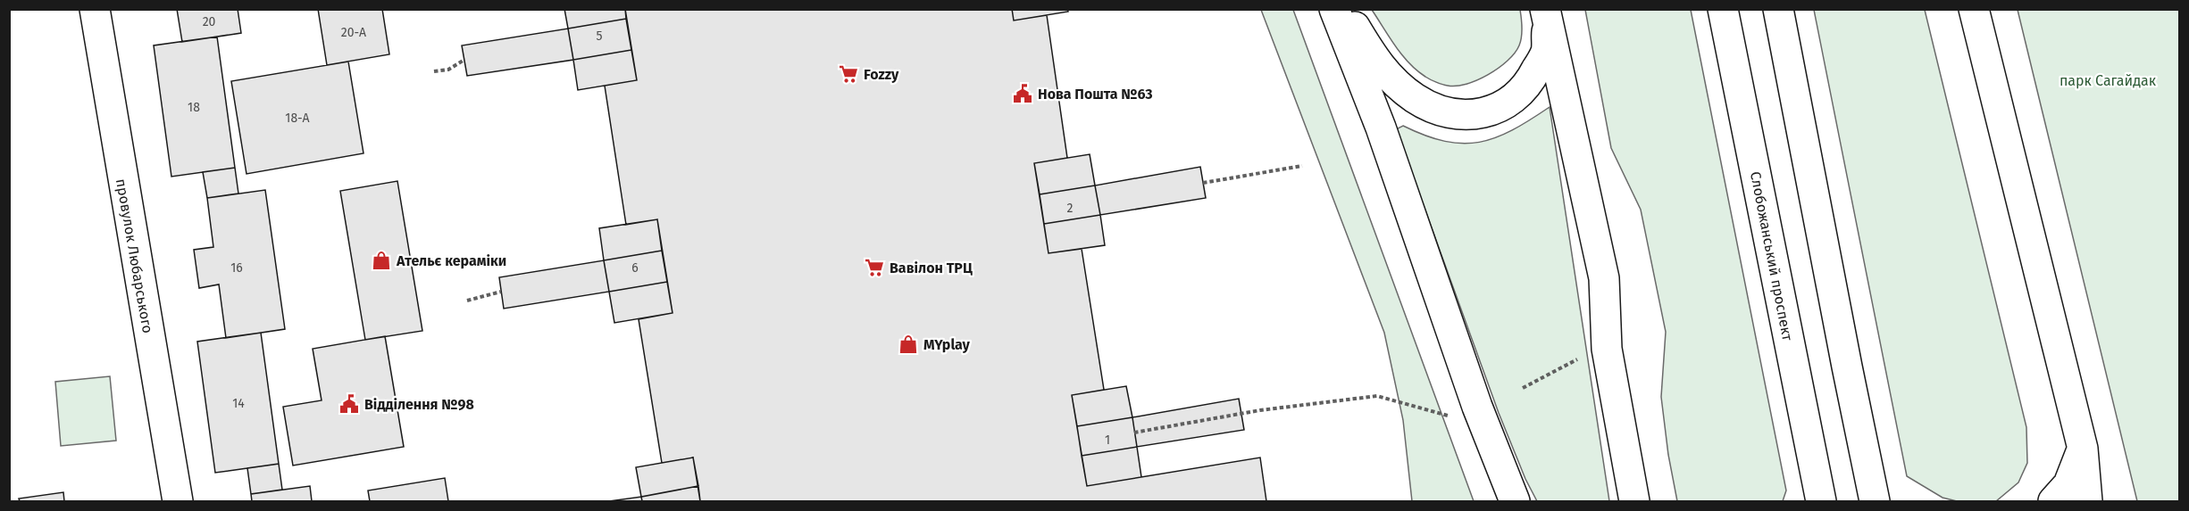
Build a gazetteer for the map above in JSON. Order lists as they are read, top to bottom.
{
  "streets": {
    "main road": ["провулок Любарського", "Слобожанський проспект"]
  },
  "parks": ["парк Сагайдак"],
  "places": {
    "supermarket": ["Fozzy", "Вавілон ТРЦ"],
    "public building": ["Нова Пошта №63", "Відділення №98"],
    "shop": ["Ательє кераміки", "MYplay"]
  },
  "house_numbers": [
    "20",
    "20-А",
    "5",
    "18",
    "18-А",
    "2",
    "16",
    "6",
    "14",
    "1"
  ]
}
